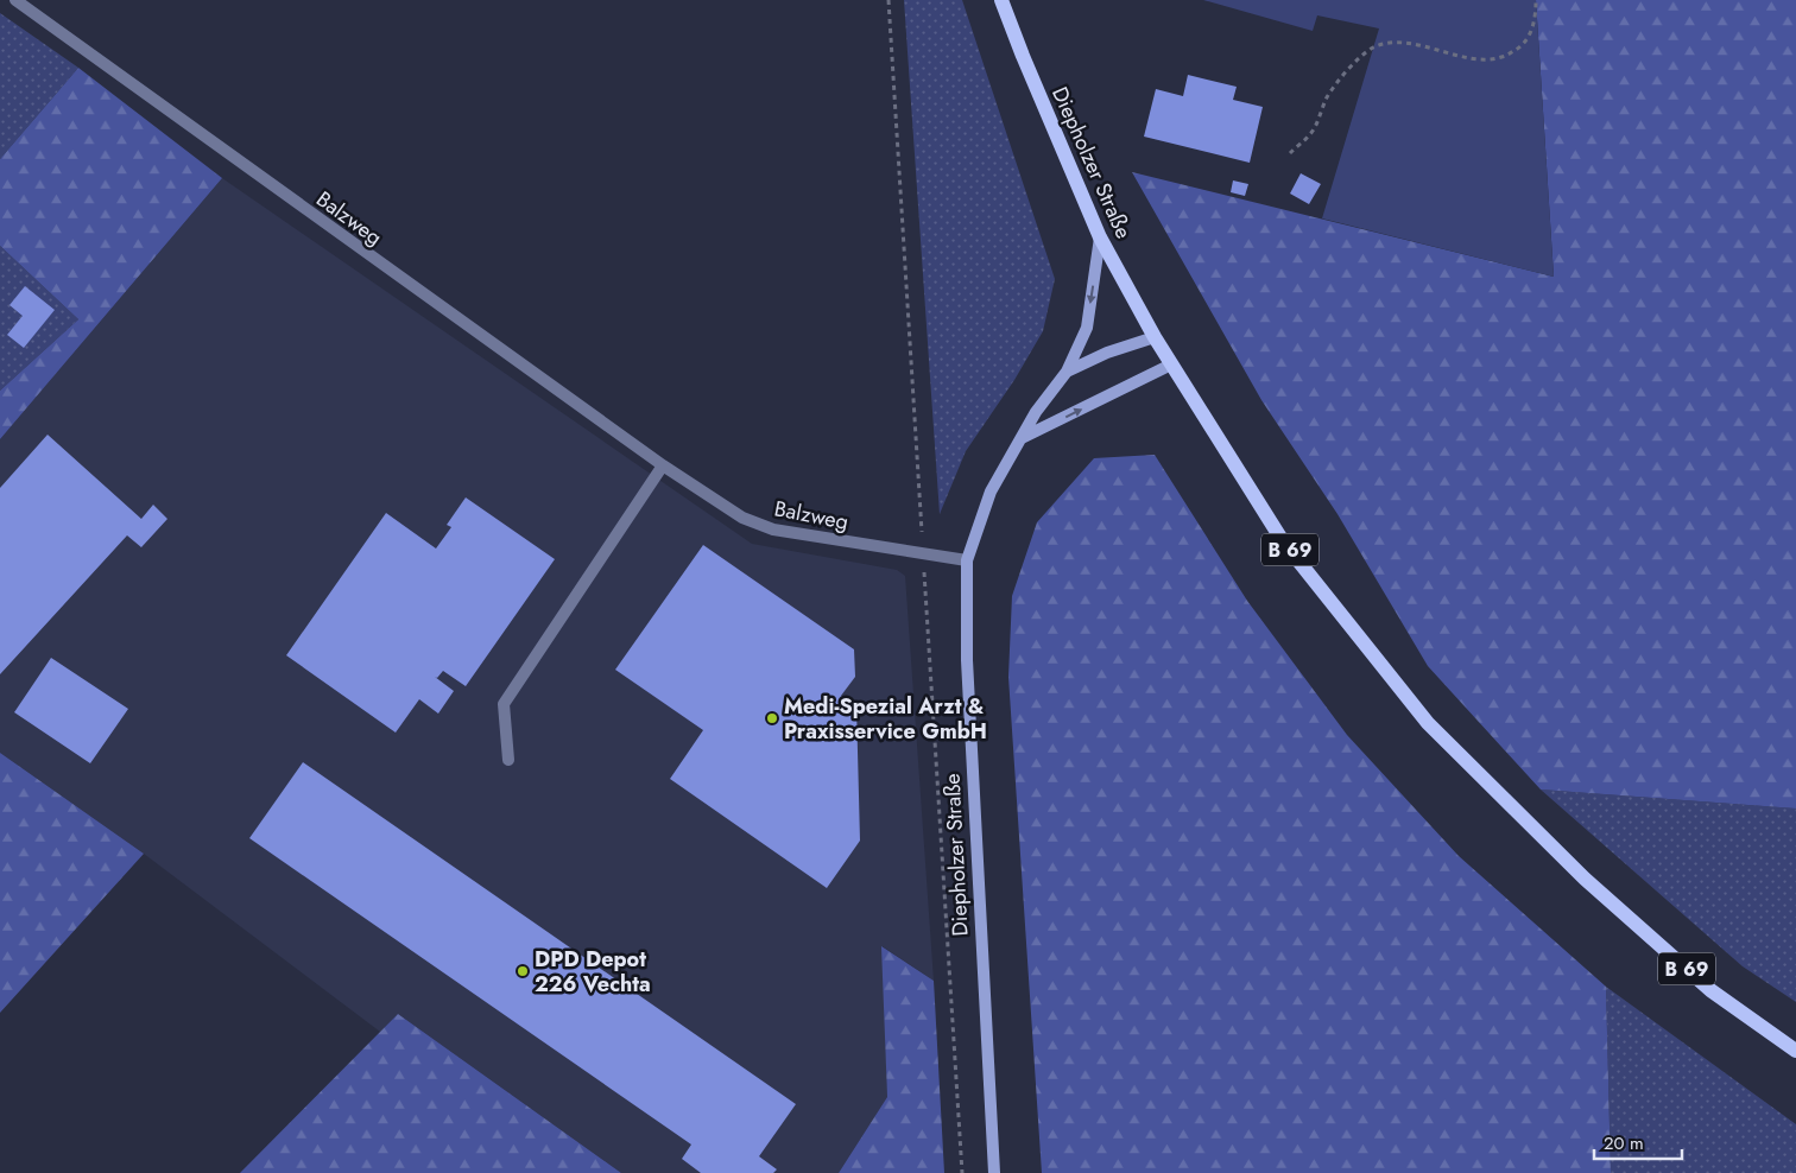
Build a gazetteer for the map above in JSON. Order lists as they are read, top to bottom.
{
  "streets": {
    "main road": ["Diepholzer Straße", "B 69"],
    "street": ["Balzweg"]
  },
  "crossings": [
    ["Diepholzer Straße", "Balzweg"],
    ["Diepholzer Straße", "B 69"]
  ],
  "places": ["Medi-Spezial Arzt & Praxisservice GmbH", "DPD Depot 226 Vechta"],
  "scale_bar": "20 m"
}
